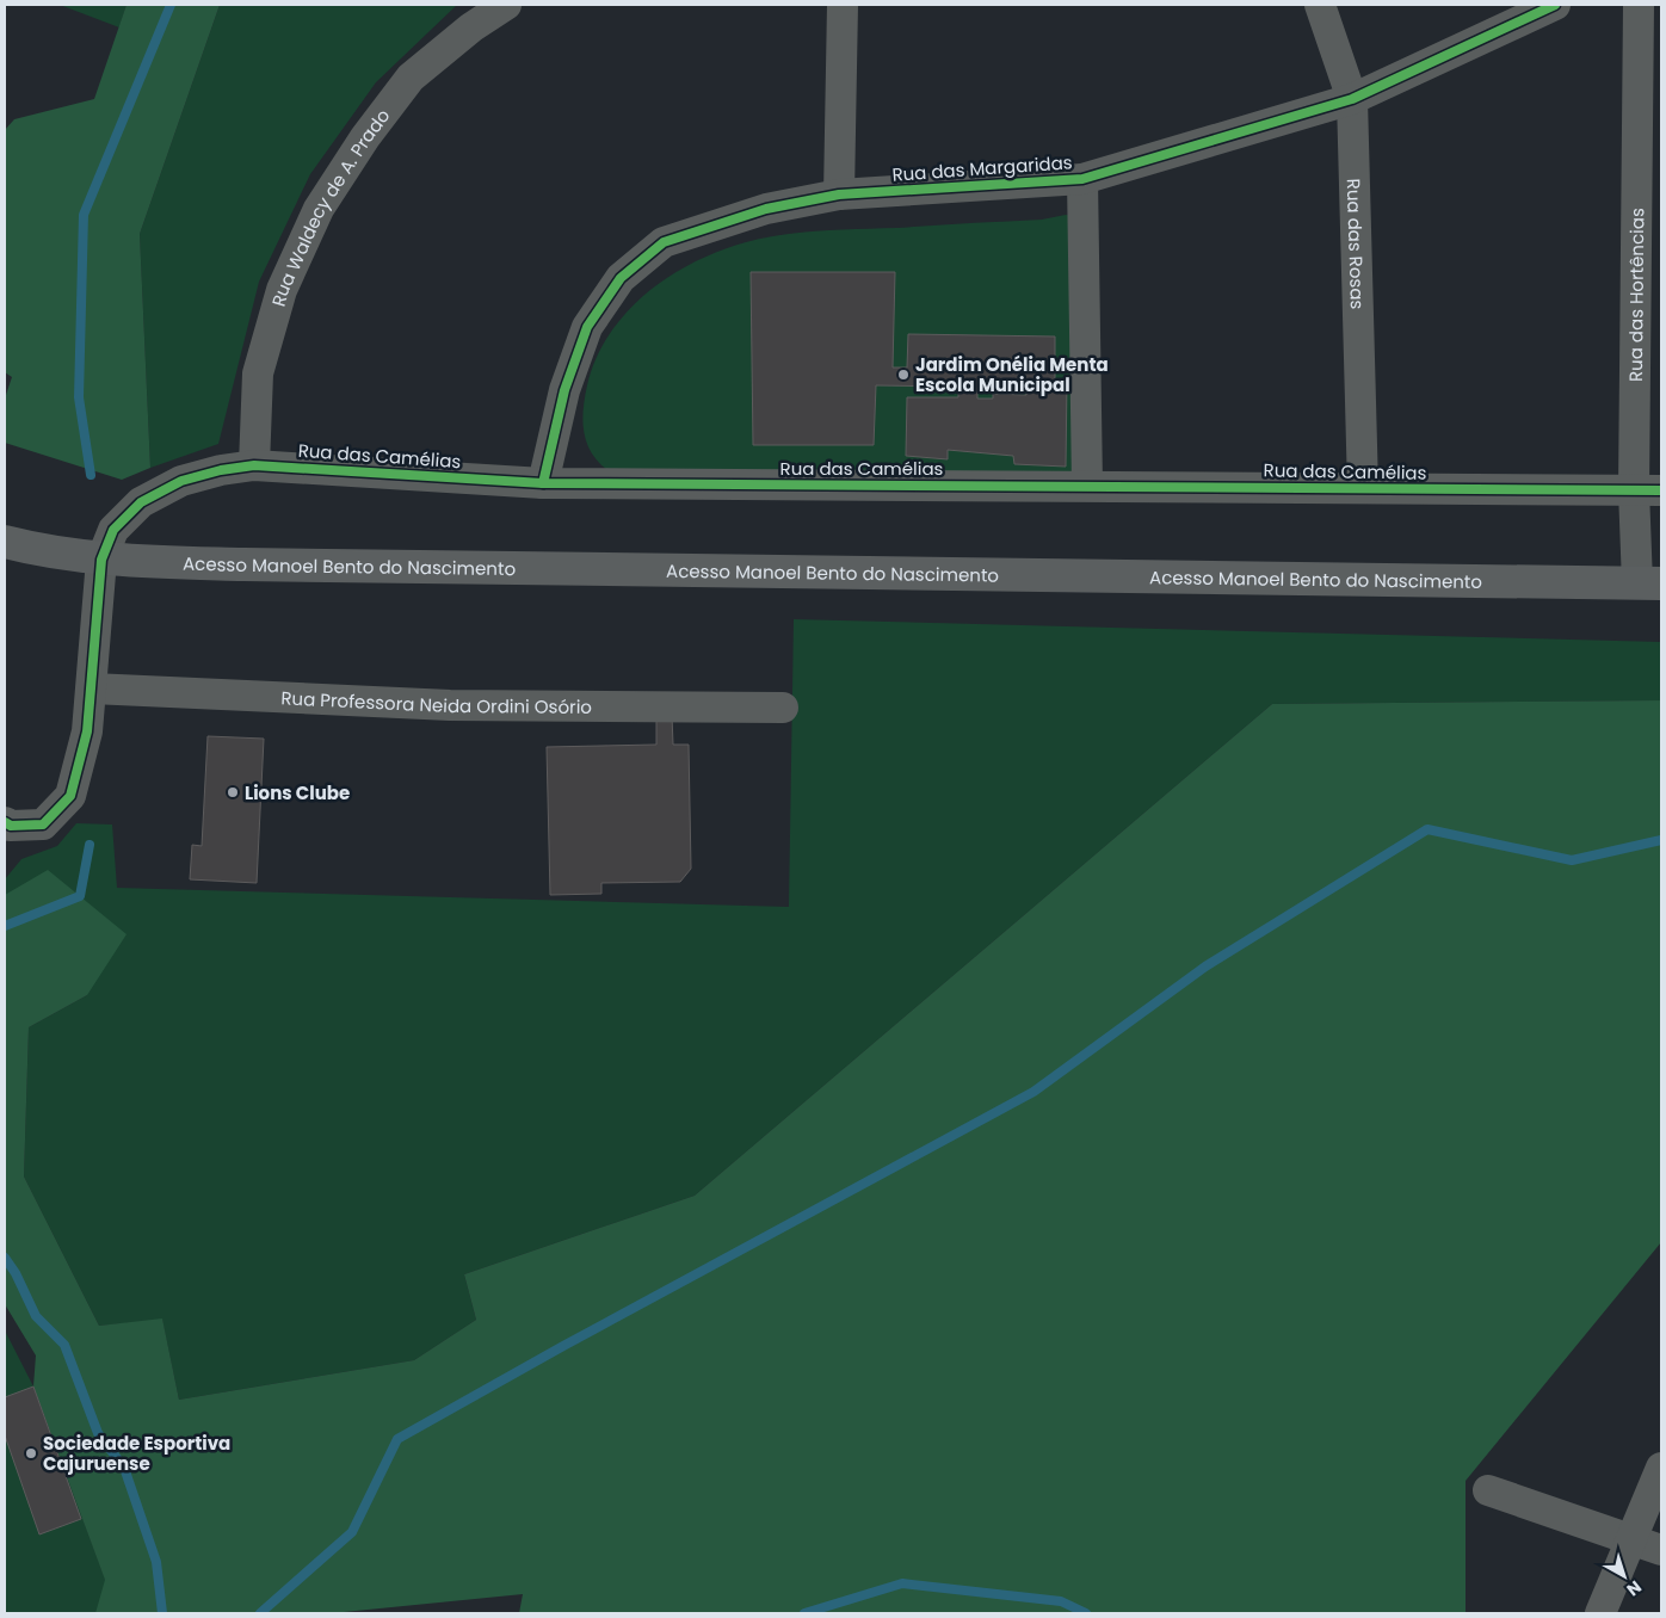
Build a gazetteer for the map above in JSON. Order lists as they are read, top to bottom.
{
  "streets": {
    "main road": ["Acesso Manoel Bento do Nascimento"],
    "street": [
      "Rua das Margaridas",
      "Rua Waldecy de A. Prado",
      "Rua das Rosas",
      "Rua das Hortências",
      "Rua das Camélias",
      "Rua Professora Neida Ordini Osório"
    ]
  },
  "crossings": [
    ["Rua das Margaridas", "Rua das Rosas"],
    ["Rua das Margaridas", "Rua das Camélias"],
    ["Rua Waldecy de A. Prado", "Rua das Camélias"],
    ["Rua das Rosas", "Rua das Camélias"],
    ["Rua das Hortências", "Rua das Camélias"],
    ["Rua das Hortências", "Acesso Manoel Bento do Nascimento"],
    ["Rua das Camélias", "Acesso Manoel Bento do Nascimento"]
  ],
  "places": ["Jardim Onélia Menta Escola Municipal", "Lions Clube", "Sociedade Esportiva Cajuruense"],
  "north": "bottom right"
}
